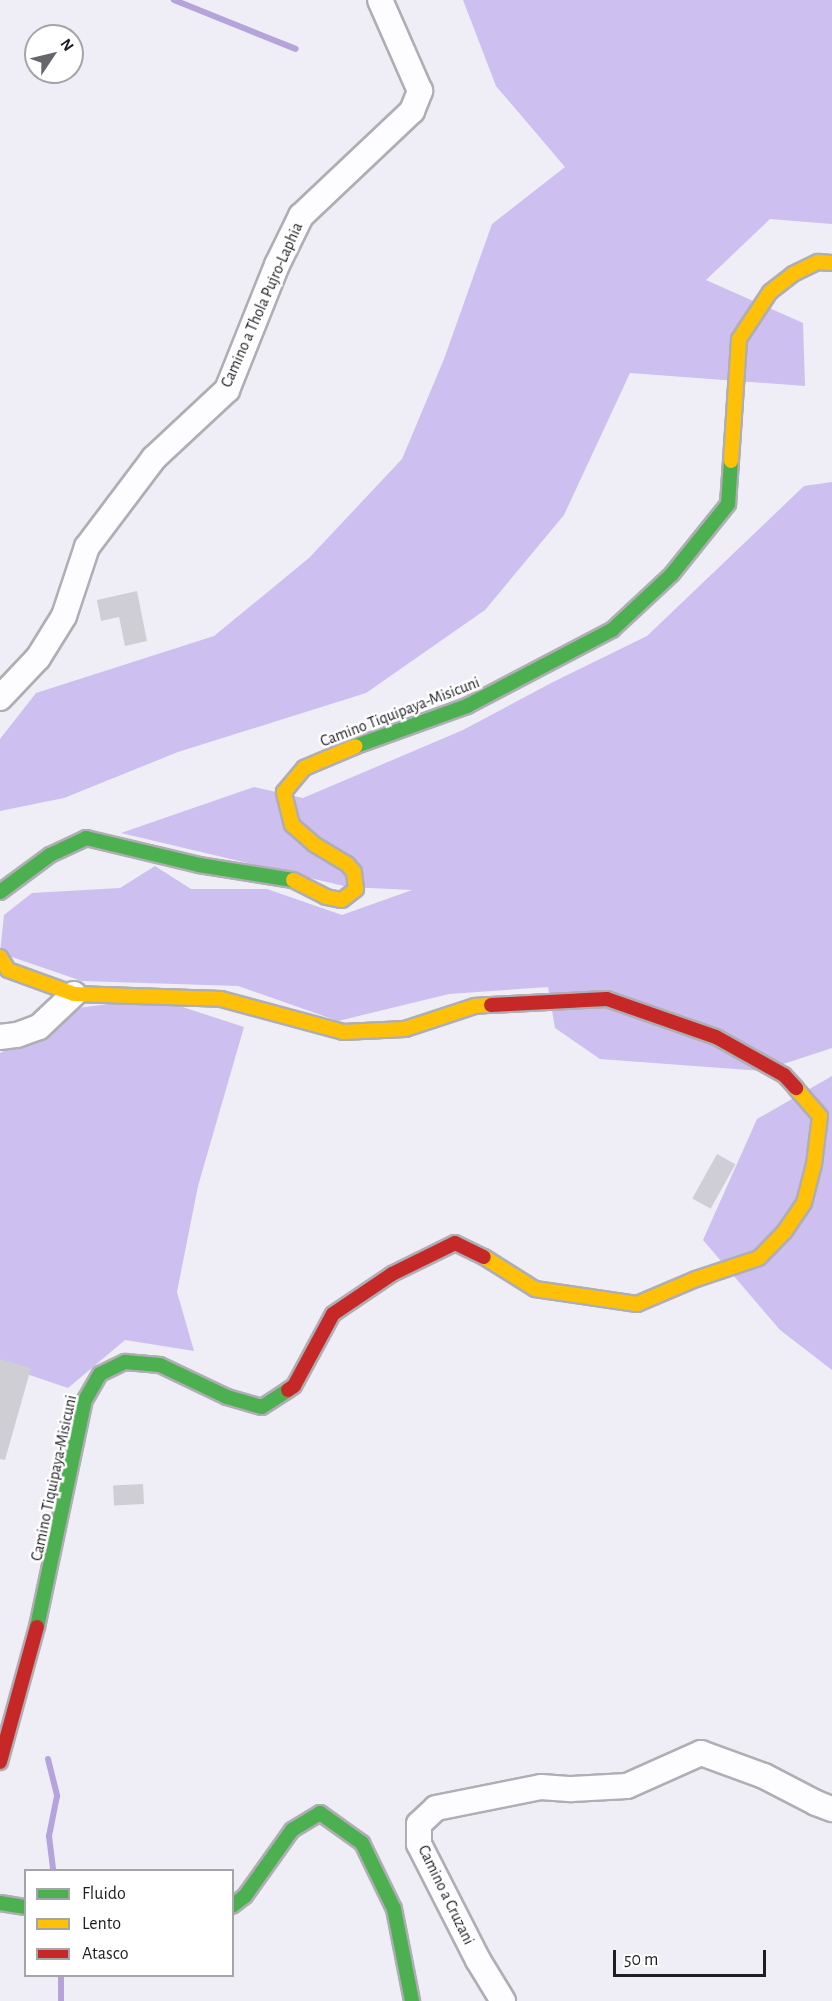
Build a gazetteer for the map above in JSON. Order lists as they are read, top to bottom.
{
  "streets": {
    "main road": ["Camino Tiquipaya-Misicuni"],
    "street": ["Camino a Thola Pujro-Laphia", "Camino a Cruzani"]
  },
  "legend": ["Fluido", "Lento", "Atasco"],
  "scale_bar": "50 m",
  "north": "top right"
}
